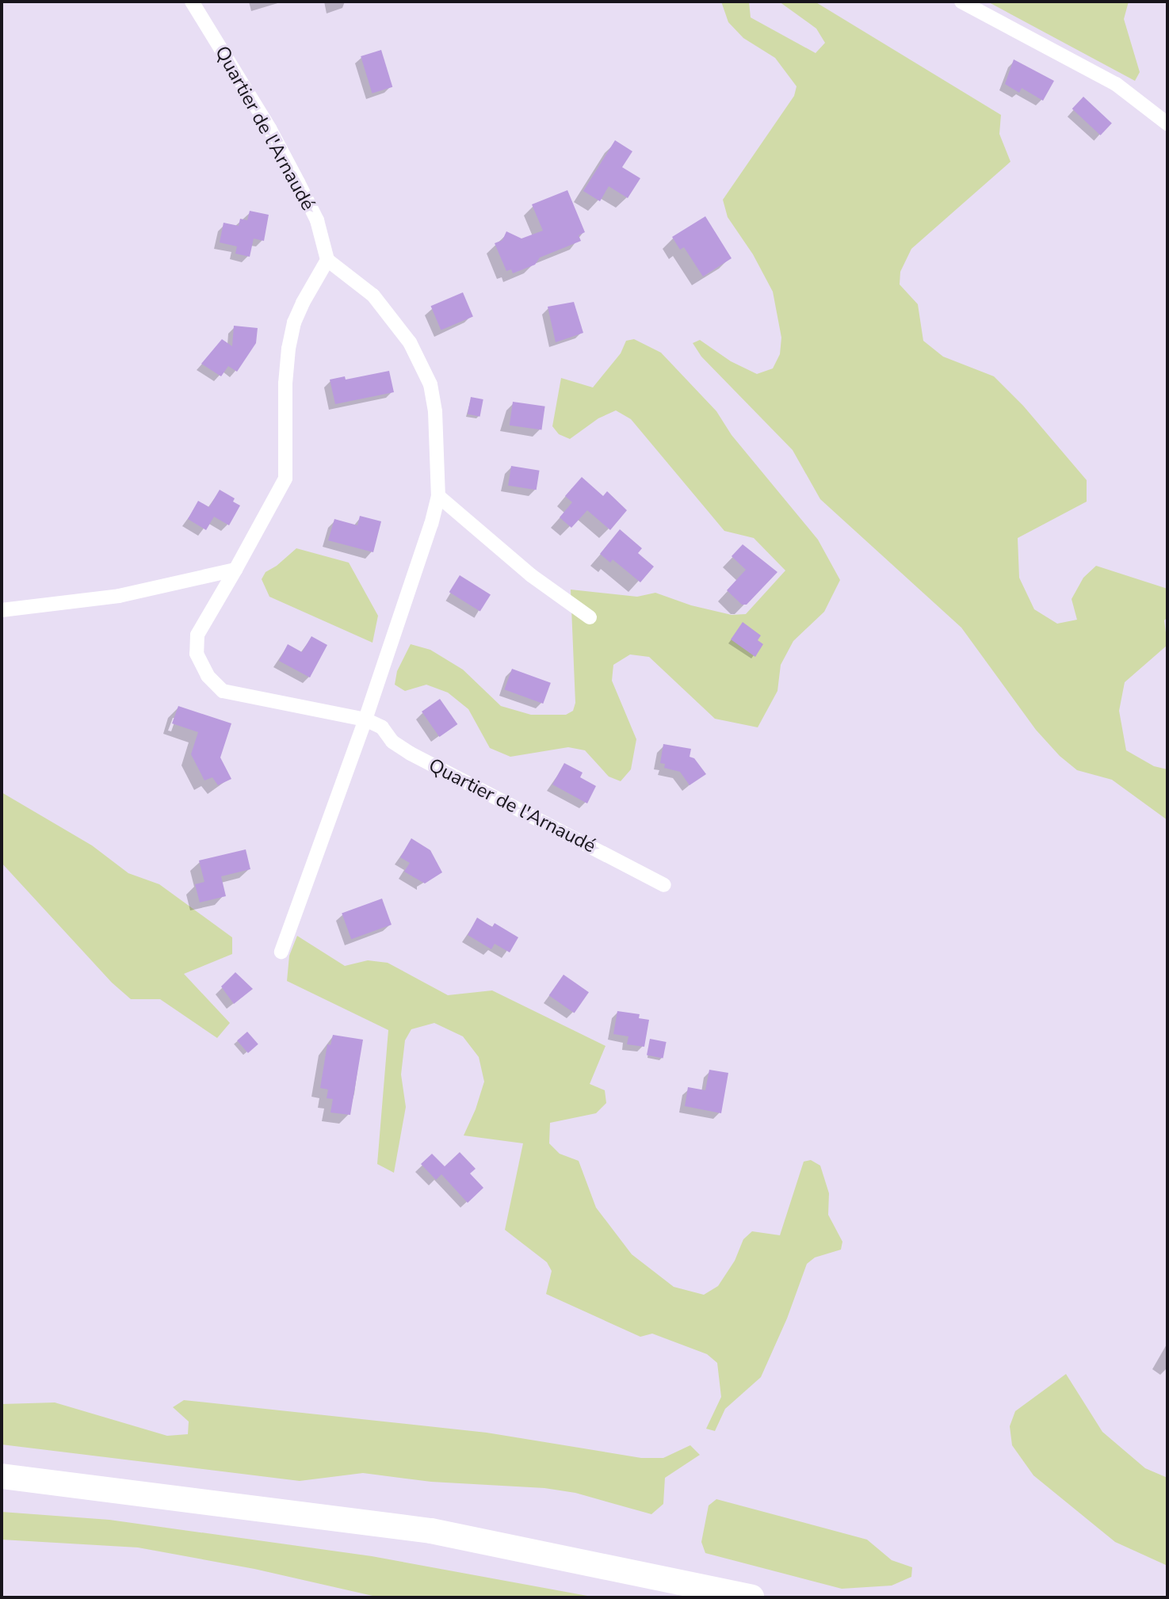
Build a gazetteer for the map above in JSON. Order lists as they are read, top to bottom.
{
  "streets": {
    "street": ["Quartier de l'Arnaudé"]
  }
}
